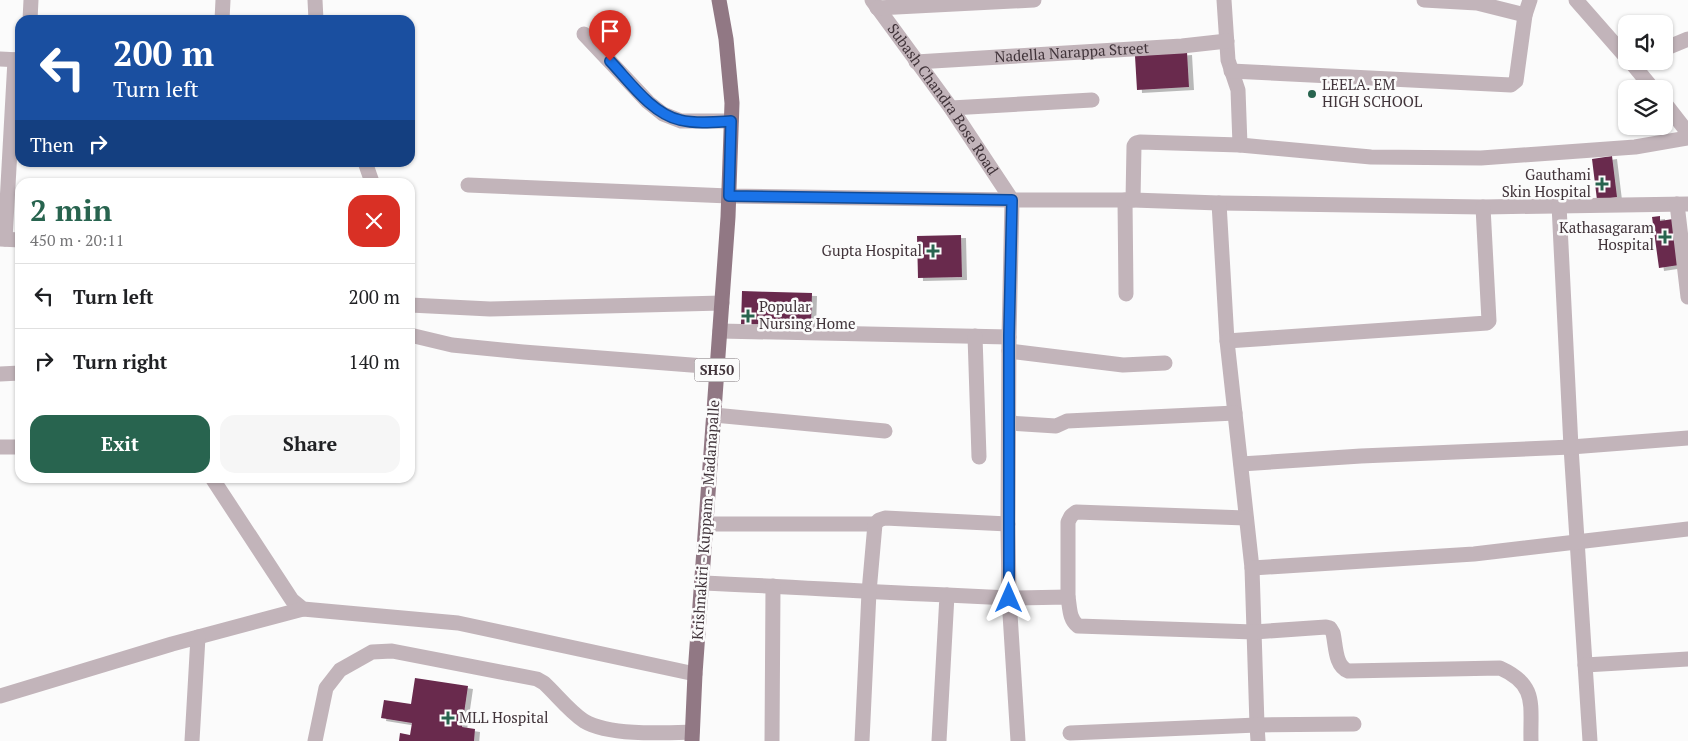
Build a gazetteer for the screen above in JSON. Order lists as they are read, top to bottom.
{
  "streets": {
    "main road": ["SH50", "Krishnakiri - Kuppam - Madanapalle"],
    "street": ["Nadella Narappa Street", "Subash Chandra Bose Road"]
  },
  "crossings": [
    ["Nadella Narappa Street", "Subash Chandra Bose Road"]
  ],
  "places": {
    "other": ["LEELA. EM HIGH SCHOOL"],
    "health": [
      "Gauthami Skin Hospital",
      "Kathasagaram Hospital",
      "Gupta Hospital",
      "Popular Nursing Home",
      "MLL Hospital"
    ]
  },
  "page": {
    "turn": ["200 m", "Turn left"],
    "then": "Then",
    "heading": ["2 min", "450 m · 20:11"],
    "list": [
      {
        "name": "Turn left",
        "value": "200 m"
      },
      {
        "name": "Turn right",
        "value": "140 m"
      }
    ],
    "buttons": ["Exit", "Share"]
  }
}
